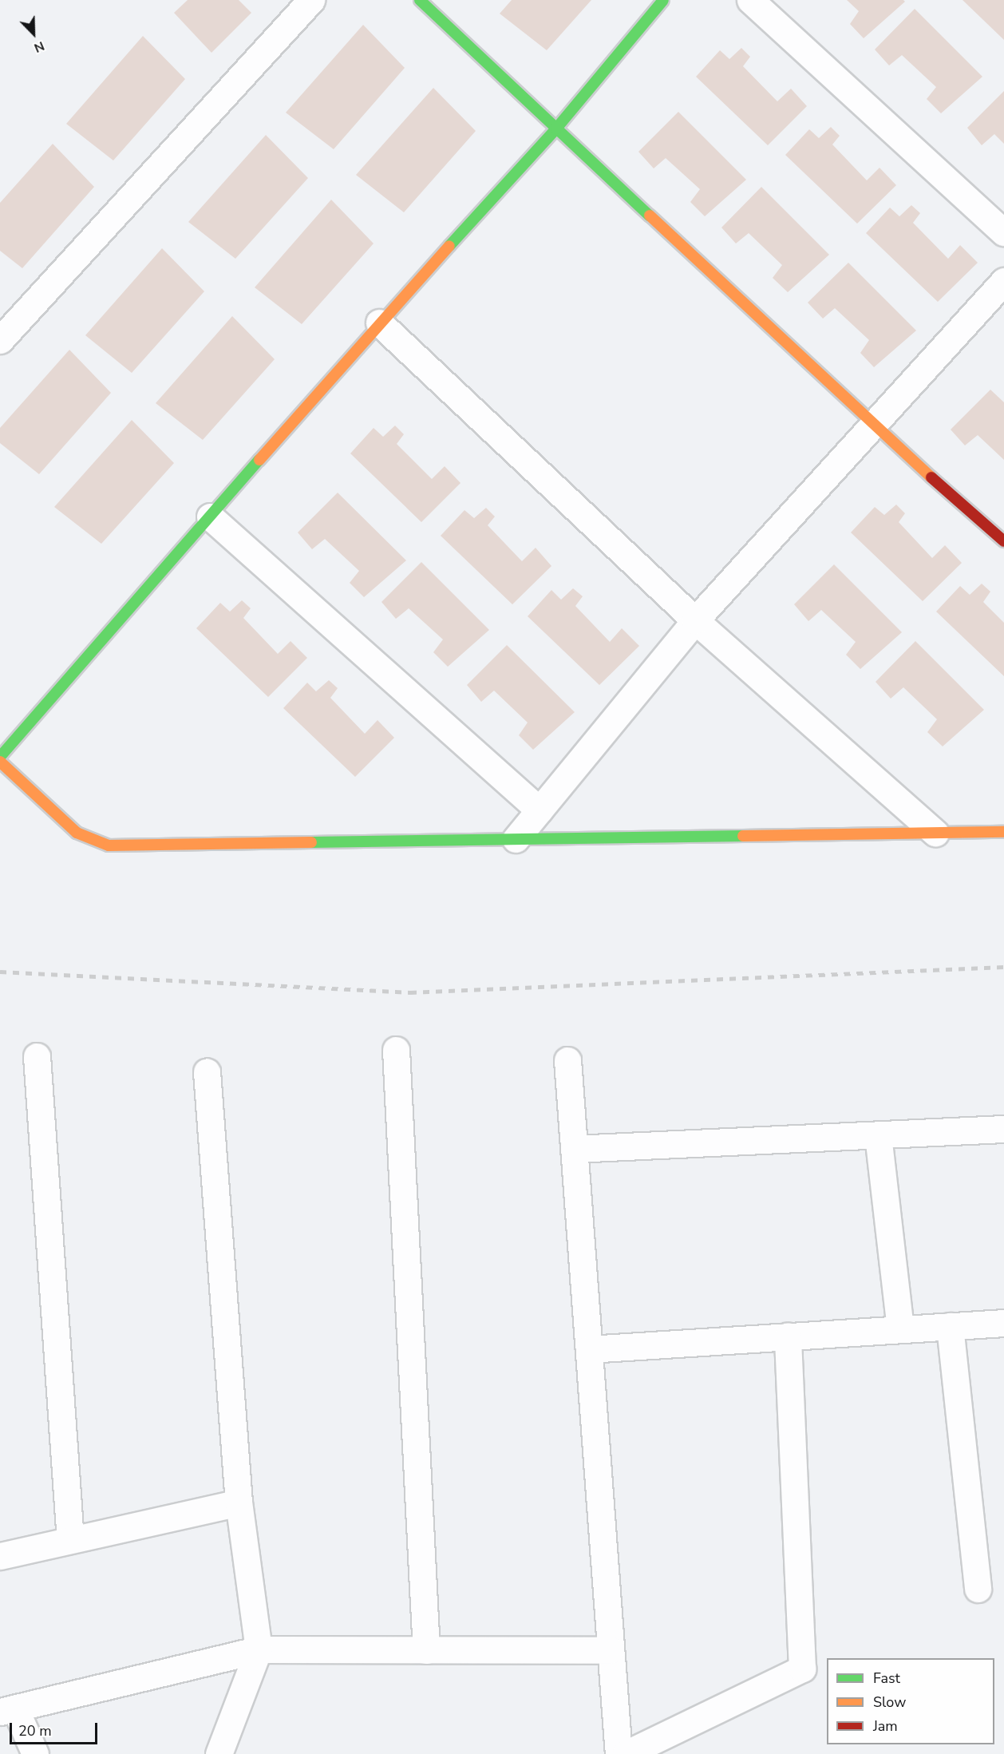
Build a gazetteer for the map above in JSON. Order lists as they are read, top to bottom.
{
  "legend": ["Fast", "Slow", "Jam"],
  "scale_bar": "20 m",
  "north": "bottom right"
}
